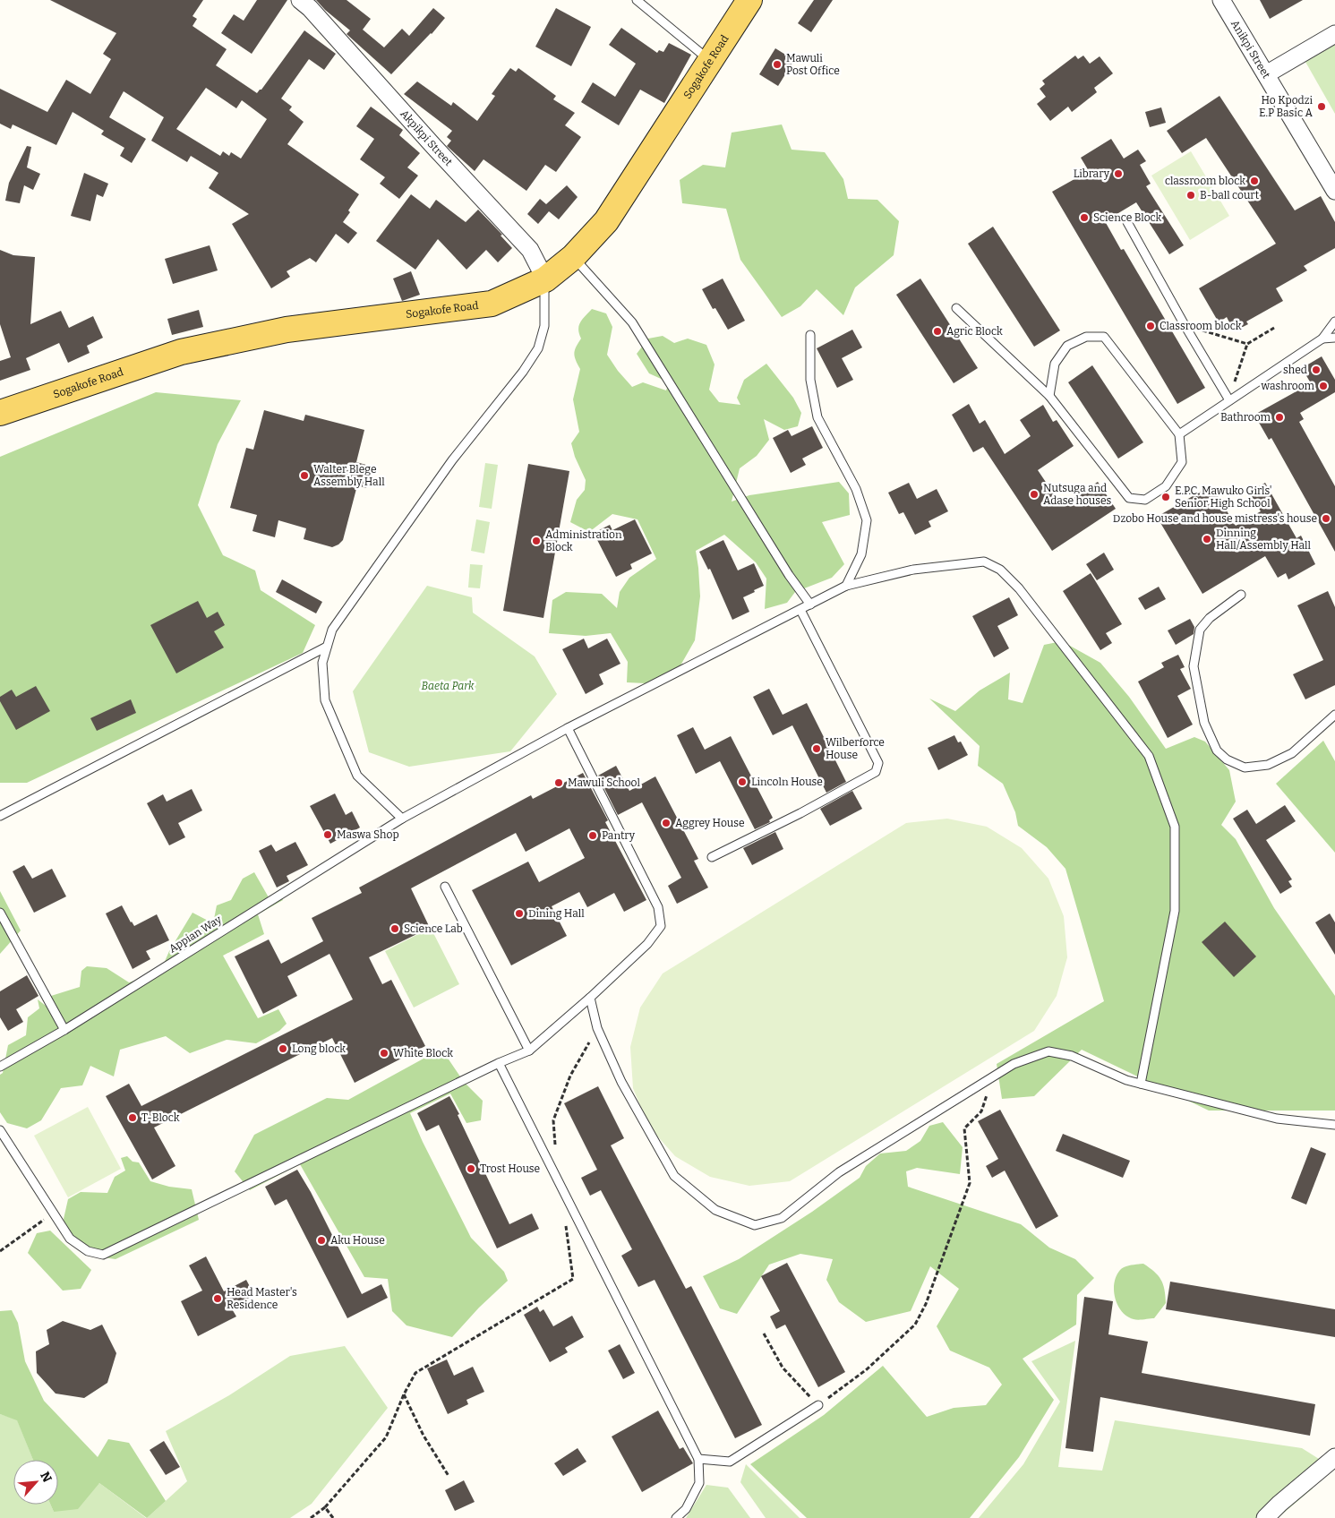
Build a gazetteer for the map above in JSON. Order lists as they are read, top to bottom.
{
  "streets": {
    "main road": ["Sogakofe Road"],
    "street": ["Anikpi Street", "Akpikpi Street"],
    "lane": ["Appian Way"]
  },
  "crossings": [
    ["Sogakofe Road", "Akpikpi Street"]
  ],
  "parks": ["Baeta Park"],
  "places": [
    "Mawuli Post Office",
    "Ho Kpodzi E.P Basic A",
    "Library",
    "classroom block",
    "B-ball court",
    "Science Block",
    "Classroom block",
    "Agric Block",
    "shed",
    "washroom",
    "Bathroom",
    "Walter Blege Assembly Hall",
    "Nutsuga and Adase houses",
    "E.P.C. Mawuko Girls' Senior High School",
    "Dzobo House and house mistress's house",
    "Dinning Hall/Assembly Hall",
    "Administration Block",
    "Wilberforce House",
    "Lincoln House",
    "Mawuli School",
    "Aggrey House",
    "Maswa Shop",
    "Pantry",
    "Dining Hall",
    "Science Lab",
    "Long block",
    "White Block",
    "T-Block",
    "Trost House",
    "Aku House",
    "Head Master's Residence"
  ],
  "north": "top right"
}
